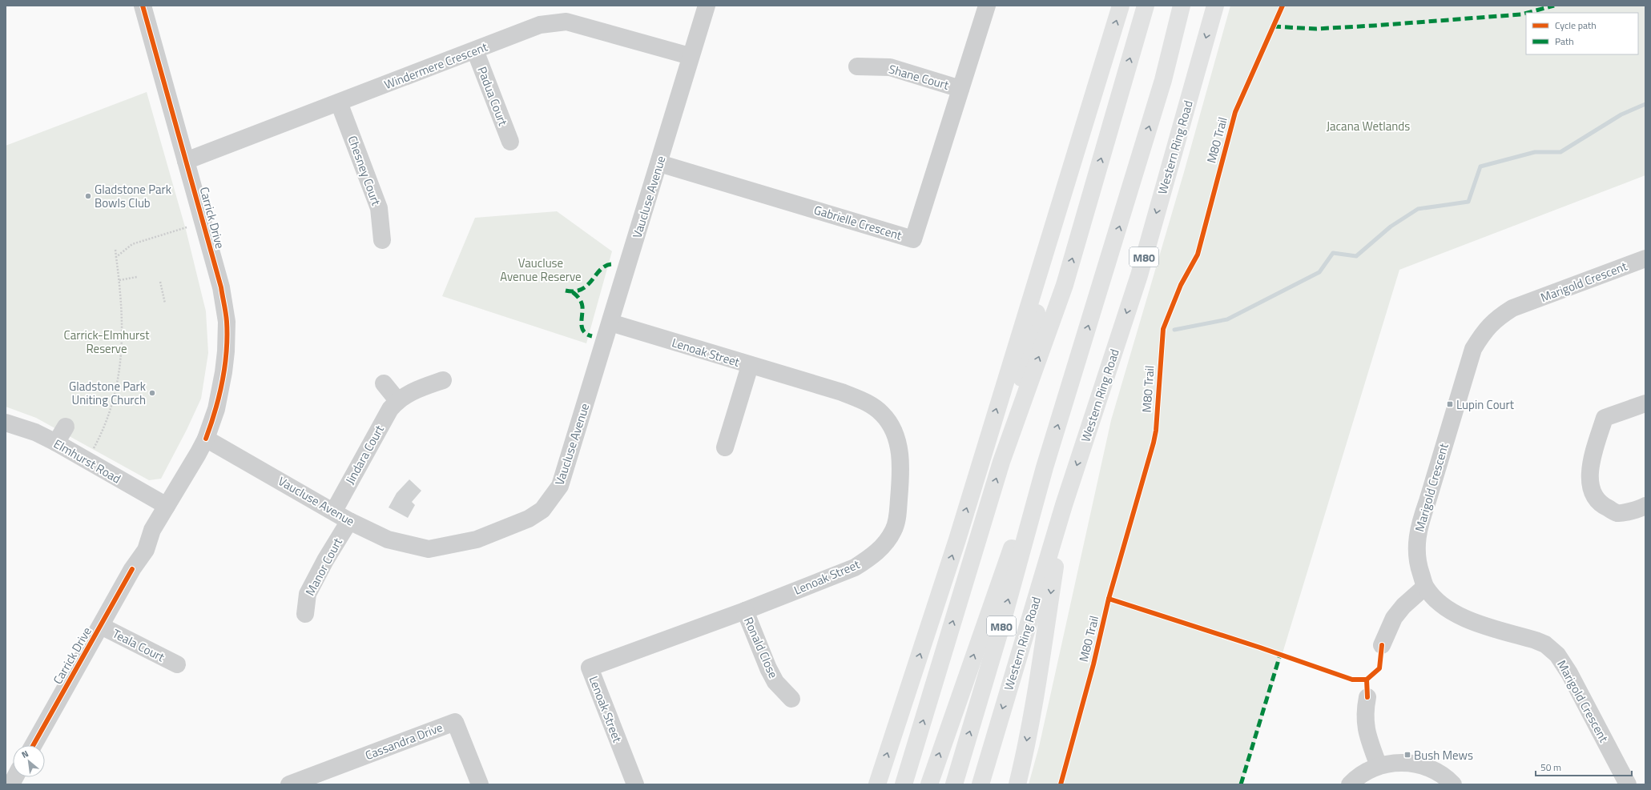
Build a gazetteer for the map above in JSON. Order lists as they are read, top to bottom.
{
  "streets": {
    "highway": ["Western Ring Road", "M80"],
    "street": [
      "Windermere Crescent",
      "Shane Court",
      "Padua Court",
      "Chesney Court",
      "Vaucluse Avenue",
      "Carrick Drive",
      "Gabrielle Crescent",
      "Marigold Crescent",
      "Lenoak Street",
      "Jindara Court",
      "Elmhurst Road",
      "Manor Court",
      "Teala Court",
      "Ronald Close",
      "Cassandra Drive"
    ],
    "cycle path": ["M80 Trail"]
  },
  "crossings": [
    ["Windermere Crescent", "Padua Court"],
    ["Windermere Crescent", "Chesney Court"],
    ["Windermere Crescent", "Vaucluse Avenue"],
    ["Windermere Crescent", "Carrick Drive"],
    ["Shane Court", "Gabrielle Crescent"],
    ["Vaucluse Avenue", "Carrick Drive"],
    ["Vaucluse Avenue", "Gabrielle Crescent"],
    ["Vaucluse Avenue", "Lenoak Street"],
    ["Vaucluse Avenue", "Jindara Court"],
    ["Vaucluse Avenue", "Manor Court"],
    ["Carrick Drive", "Elmhurst Road"],
    ["Carrick Drive", "Teala Court"],
    ["Lenoak Street", "Ronald Close"]
  ],
  "parks": ["Jacana Wetlands", "Vaucluse Avenue Reserve", "Carrick-Elmhurst Reserve"],
  "places": {
    "other": ["Gladstone Park Bowls Club", "Gladstone Park Uniting Church"],
    "transit": ["Lupin Court", "Bush Mews"]
  },
  "legend": ["Cycle path", "Path"],
  "scale_bar": "50 m",
  "north": "top left"
}
